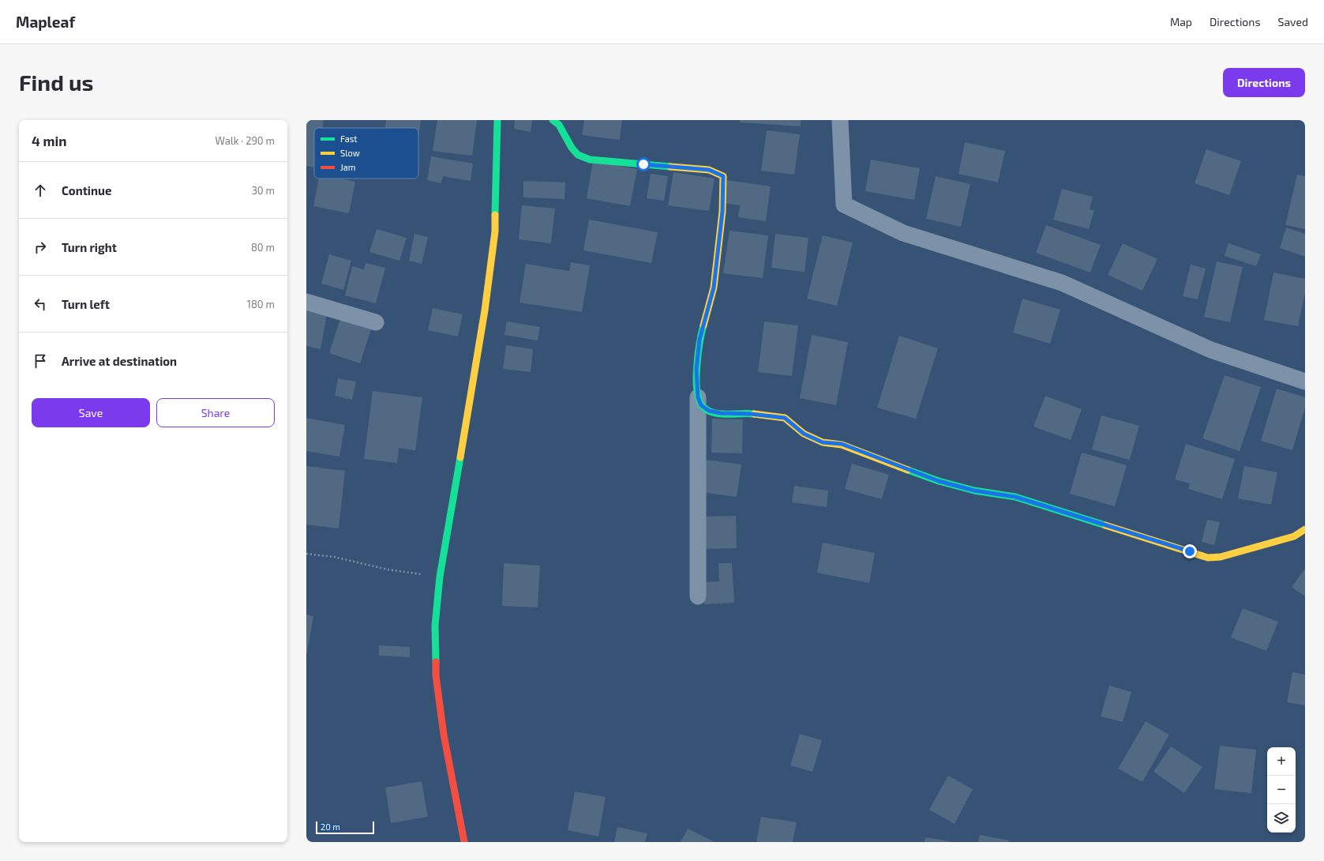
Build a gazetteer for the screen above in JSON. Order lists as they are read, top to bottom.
{
  "legend": ["Fast", "Slow", "Jam"],
  "scale_bar": "20 m",
  "page": {
    "header": "Mapleaf",
    "nav": ["Map", "Directions", "Saved"],
    "buttons": [
      "Directions",
      ["Save", "Share"]
    ],
    "title": "Find us",
    "heading": ["4 min", "Walk · 290 m"],
    "list": [
      ["Continue", "30 m"],
      ["Turn right", "80 m"],
      ["Turn left", "180 m"],
      "Arrive at destination"
    ],
    "map_buttons": ["+", "−"],
    "scale": "20 m"
  }
}
